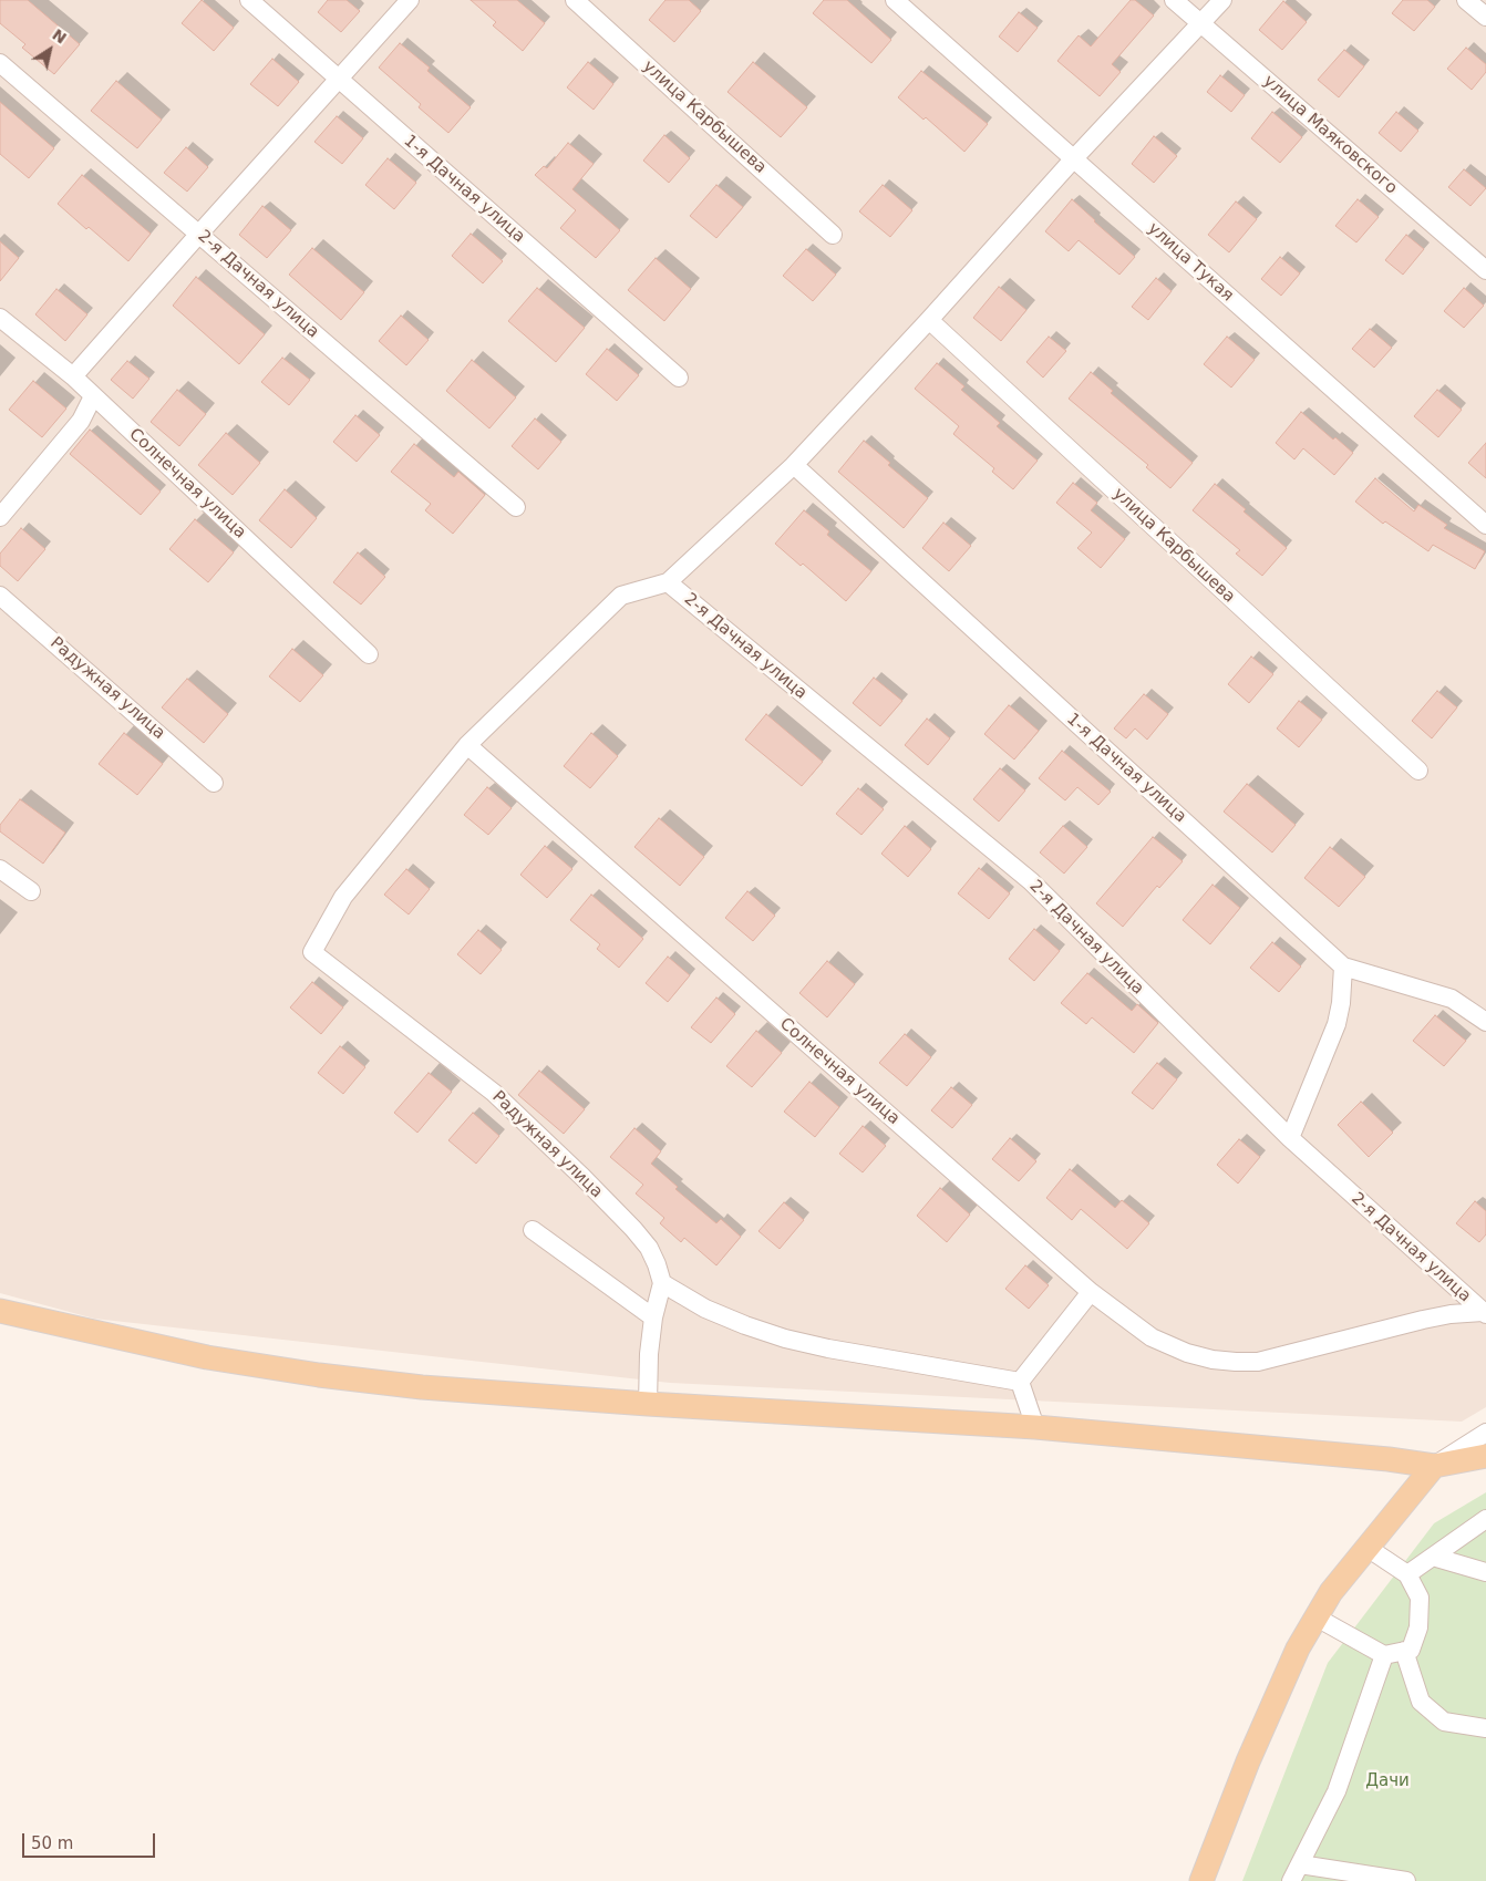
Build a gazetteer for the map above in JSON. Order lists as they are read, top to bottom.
{
  "streets": {
    "street": [
      "улица Карбышева",
      "улица Маяковского",
      "1-я Дачная улица",
      "улица Тукая",
      "2-я Дачная улица",
      "Солнечная улица",
      "Радужная улица"
    ]
  },
  "crossings": [
    ["2-я Дачная улица", "Солнечная улица"],
    ["Солнечная улица", "Радужная улица"]
  ],
  "parks": ["Дачи"],
  "scale_bar": "50 m",
  "north": "top right"
}
